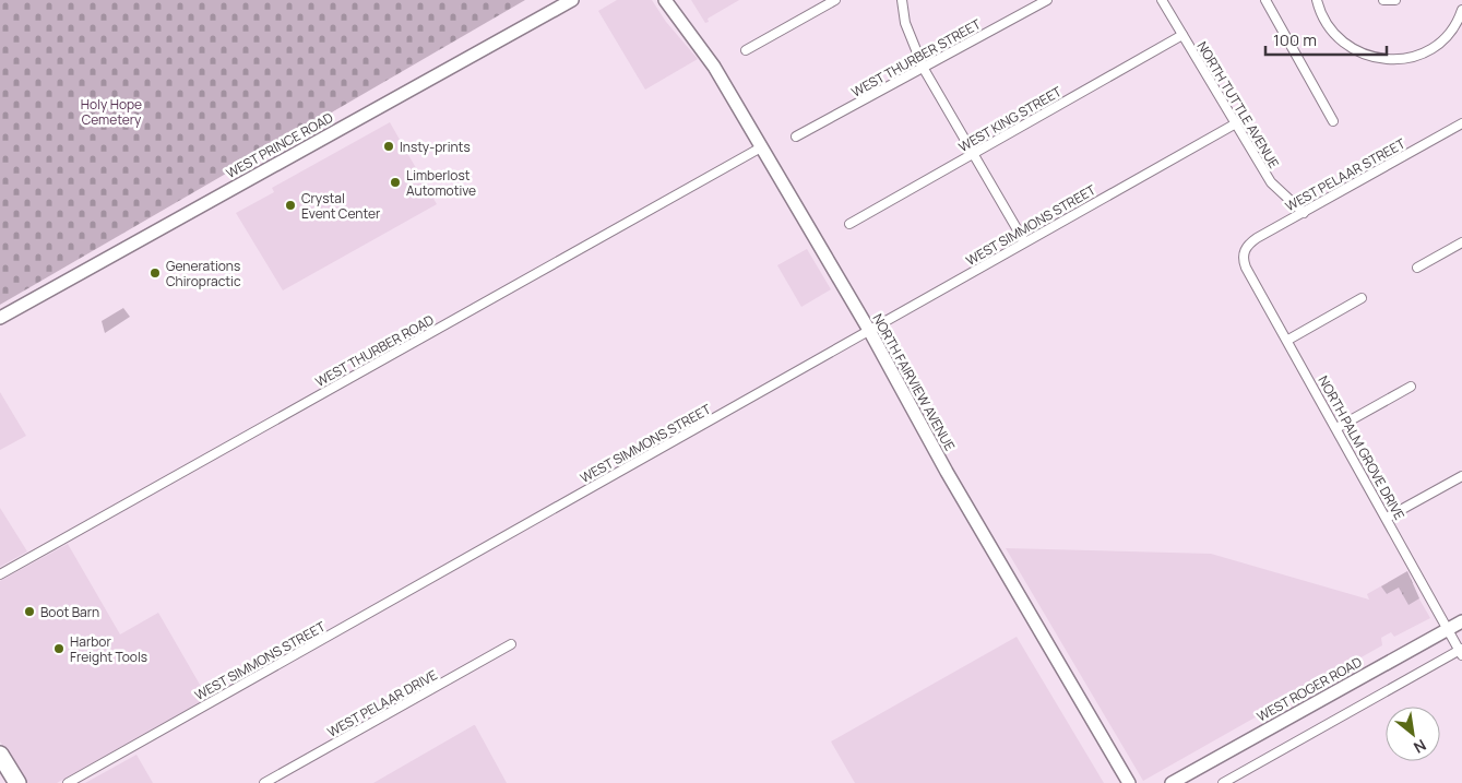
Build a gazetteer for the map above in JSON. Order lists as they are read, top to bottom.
{
  "streets": {
    "street": [
      "WEST THURBER STREET",
      "NORTH TUTTLE AVENUE",
      "WEST KING STREET",
      "WEST PRINCE ROAD",
      "WEST PELAAR STREET",
      "WEST SIMMONS STREET",
      "WEST THURBER ROAD",
      "NORTH FAIRVIEW AVENUE",
      "NORTH PALM GROVE DRIVE",
      "WEST ROGER ROAD",
      "WEST PELAAR DRIVE"
    ]
  },
  "crossings": [
    ["NORTH TUTTLE AVENUE", "WEST KING STREET"],
    ["NORTH TUTTLE AVENUE", "WEST PELAAR STREET"],
    ["NORTH TUTTLE AVENUE", "WEST SIMMONS STREET"],
    ["WEST PELAAR STREET", "NORTH PALM GROVE DRIVE"],
    ["WEST SIMMONS STREET", "NORTH FAIRVIEW AVENUE"],
    ["WEST THURBER ROAD", "NORTH FAIRVIEW AVENUE"],
    ["NORTH PALM GROVE DRIVE", "WEST ROGER ROAD"]
  ],
  "parks": ["Holy Hope Cemetery"],
  "places": [
    "Insty-prints",
    "Limberlost Automotive",
    "Crystal Event Center",
    "Generations Chiropractic",
    "Boot Barn",
    "Harbor Freight Tools"
  ],
  "scale_bar": "100 m",
  "north": "bottom right"
}
